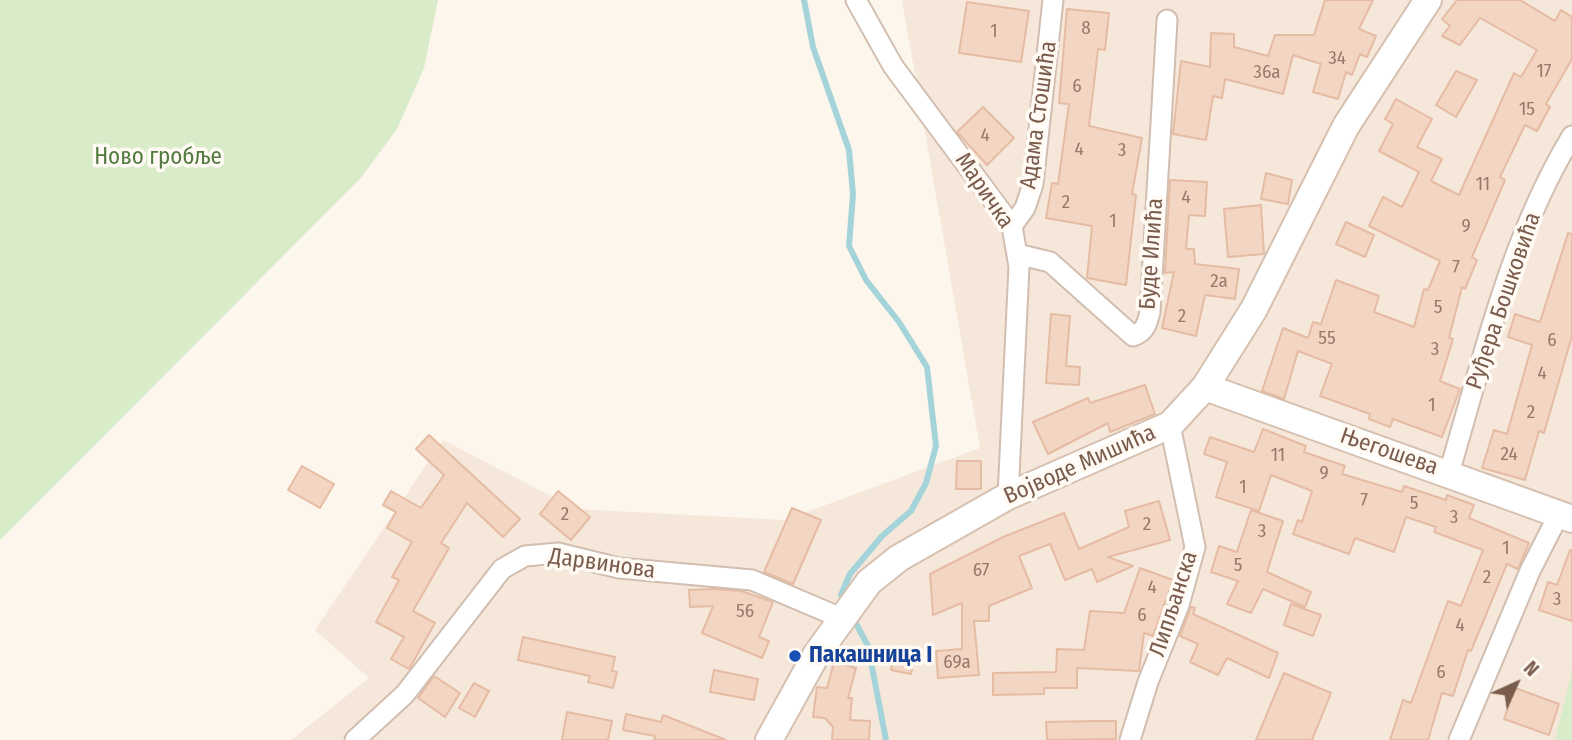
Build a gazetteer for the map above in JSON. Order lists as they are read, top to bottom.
{
  "streets": {
    "street": [
      "Адама Стошића",
      "Маричка",
      "Буде Илића",
      "Руђера Бошковића",
      "Његошева",
      "Војводе Мишића",
      "Дарвинова",
      "Липљанска"
    ]
  },
  "crossings": [
    ["Адама Стошића", "Маричка"],
    ["Маричка", "Буде Илића"],
    ["Маричка", "Војводе Мишића"],
    ["Руђера Бошковића", "Његошева"],
    ["Његошева", "Војводе Мишића"],
    ["Војводе Мишића", "Дарвинова"],
    ["Војводе Мишића", "Липљанска"]
  ],
  "parks": ["Ново гробље"],
  "places": ["Пакашница I"],
  "house_numbers": [
    "8",
    "1",
    "34",
    "17",
    "36a",
    "6",
    "15",
    "4",
    "4",
    "3",
    "11",
    "4",
    "2",
    "1",
    "9",
    "7",
    "2a",
    "5",
    "2",
    "55",
    "6",
    "3",
    "4",
    "1",
    "2",
    "24",
    "11",
    "9",
    "1",
    "7",
    "5",
    "2",
    "3",
    "2",
    "3",
    "1",
    "5",
    "67",
    "2",
    "4",
    "3",
    "56",
    "6",
    "4",
    "69a",
    "6"
  ],
  "north": "top right"
}
